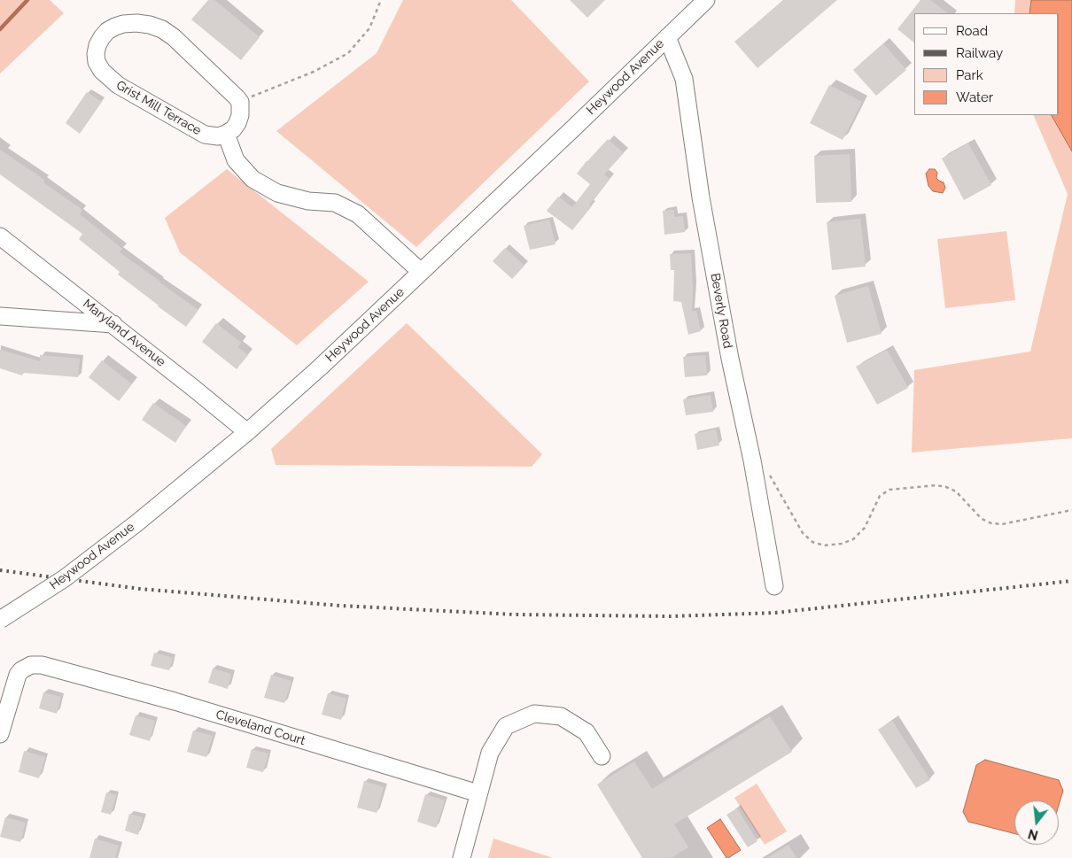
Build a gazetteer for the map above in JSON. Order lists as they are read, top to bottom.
{
  "streets": {
    "street": [
      "Heywood Avenue",
      "Grist Mill Terrace",
      "Beverly Road",
      "Maryland Avenue",
      "Cleveland Court"
    ]
  },
  "crossings": [
    ["Heywood Avenue", "Beverly Road"],
    ["Heywood Avenue", "Maryland Avenue"]
  ],
  "legend": [
    "Road",
    "Railway",
    "Park",
    "Water"
  ],
  "north": "bottom"
}
